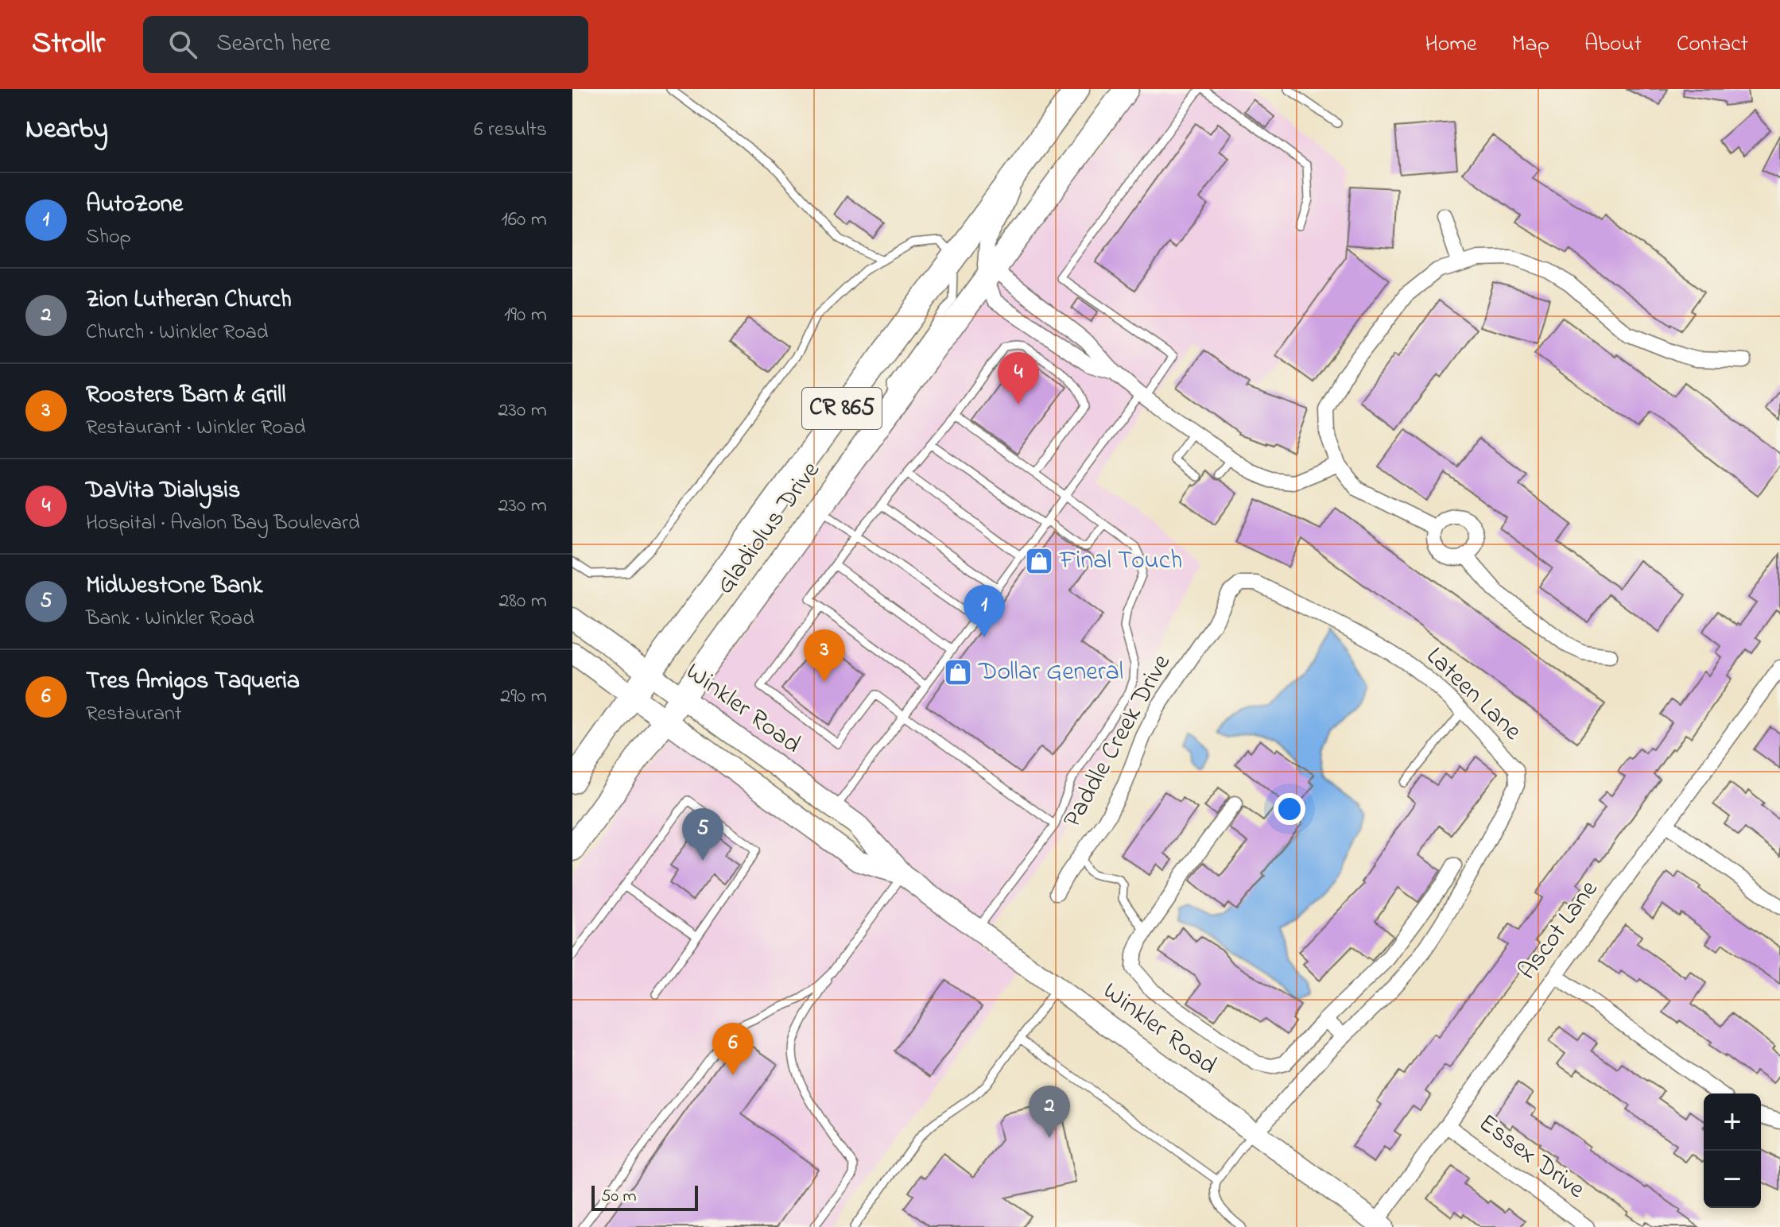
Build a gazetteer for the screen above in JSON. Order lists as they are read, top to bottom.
{
  "streets": {
    "main road": ["CR 865", "Gladiolus Drive"],
    "street": [
      "Lateen Lane",
      "Winkler Road",
      "Paddle Creek Drive",
      "Ascot Lane",
      "Essex Drive"
    ]
  },
  "crossings": [
    ["Gladiolus Drive", "Winkler Road"],
    ["Lateen Lane", "Winkler Road"],
    ["Lateen Lane", "Paddle Creek Drive"],
    ["Winkler Road", "Ascot Lane"],
    ["Ascot Lane", "Essex Drive"]
  ],
  "places": {
    "shop": ["Final Touch", "Dollar General"]
  },
  "scale_bar": "50 m",
  "page": {
    "header": "Strollr",
    "search": "Search here",
    "nav": [
      "Home",
      "Map",
      "About",
      "Contact"
    ],
    "heading": ["Nearby", "6 results"],
    "list": [
      {
        "mark": "1",
        "name": "AutoZone",
        "note": "Shop",
        "value": "160 m"
      },
      {
        "mark": "2",
        "name": "Zion Lutheran Church",
        "note": "Church · Winkler Road",
        "value": "190 m"
      },
      {
        "mark": "3",
        "name": "Roosters Barn & Grill",
        "note": "Restaurant · Winkler Road",
        "value": "230 m"
      },
      {
        "mark": "4",
        "name": "DaVita Dialysis",
        "note": "Hospital · Avalon Bay Boulevard",
        "value": "230 m"
      },
      {
        "mark": "5",
        "name": "MidWestOne Bank",
        "note": "Bank · Winkler Road",
        "value": "280 m"
      },
      {
        "mark": "6",
        "name": "Tres Amigos Taqueria",
        "note": "Restaurant",
        "value": "290 m"
      }
    ],
    "pins": [
      "4",
      "1",
      "3",
      "5",
      "6",
      "2"
    ],
    "map_buttons": ["+", "−"],
    "scale": "50 m"
  }
}
